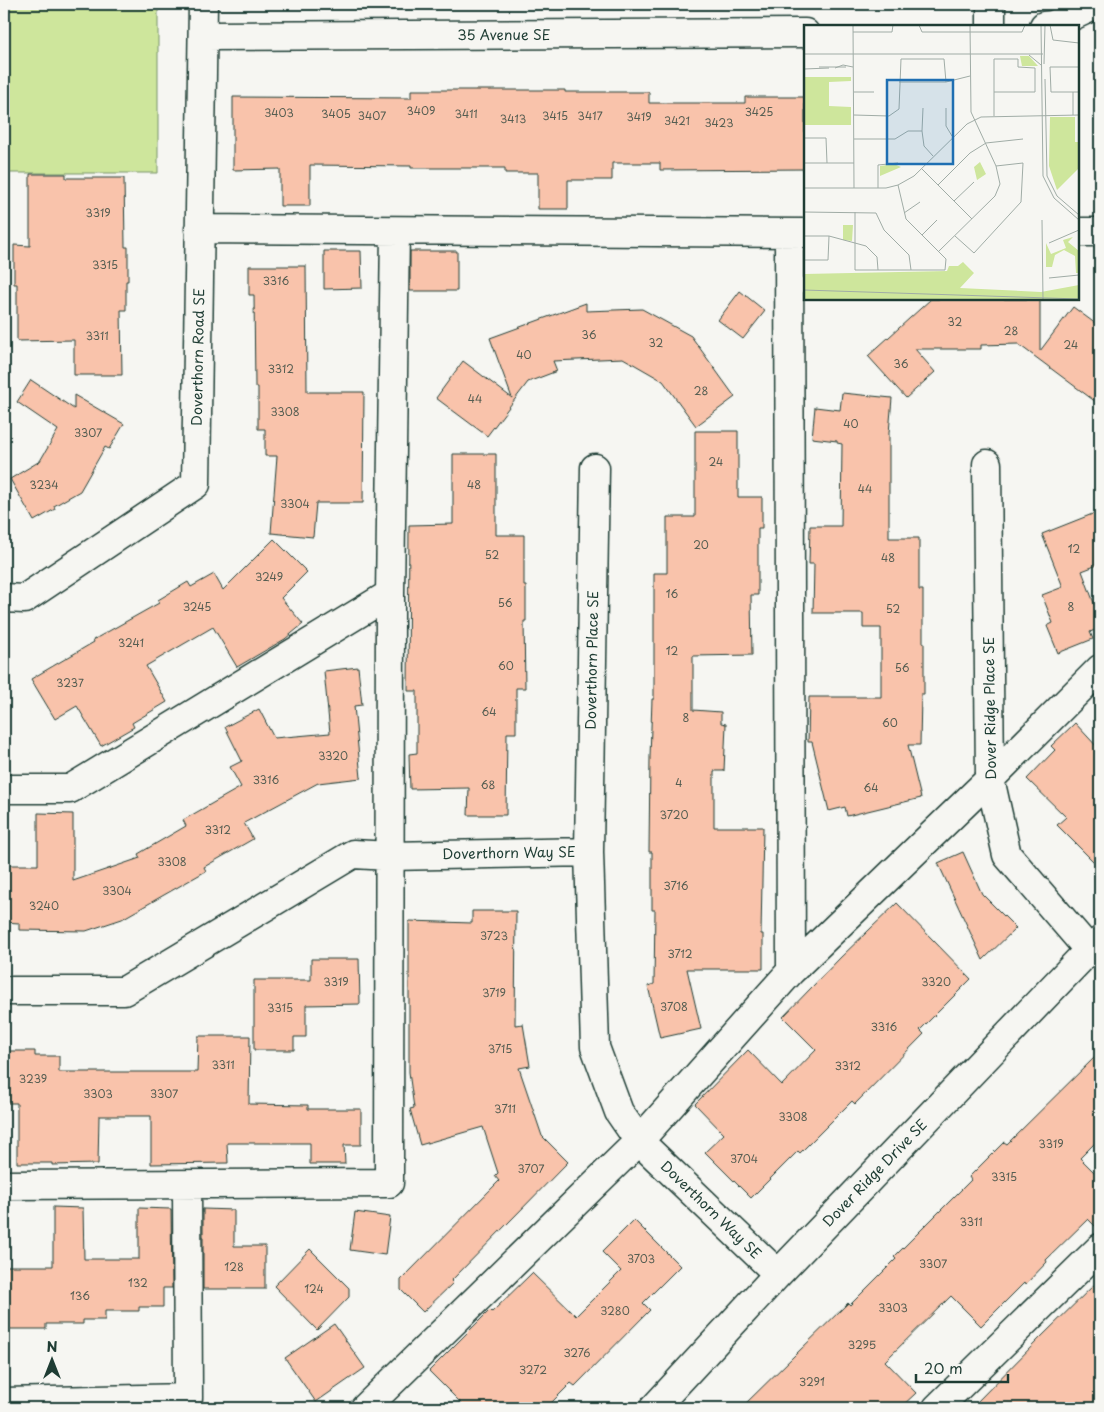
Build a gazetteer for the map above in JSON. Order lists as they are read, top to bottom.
{
  "streets": {
    "street": [
      "35 Avenue SE",
      "Doverthorn Road SE",
      "Doverthorn Place SE",
      "Dover Ridge Place SE",
      "Doverthorn Way SE",
      "Dover Ridge Drive SE"
    ]
  },
  "crossings": [
    ["35 Avenue SE", "Doverthorn Road SE"],
    ["Doverthorn Place SE", "Doverthorn Way SE"],
    ["Dover Ridge Place SE", "Dover Ridge Drive SE"],
    ["Doverthorn Way SE", "Dover Ridge Drive SE"]
  ],
  "house_numbers": [
    "3409",
    "3425",
    "3403",
    "3405",
    "3411",
    "3407",
    "3415",
    "3417",
    "3419",
    "3413",
    "3421",
    "3423",
    "3319",
    "3315",
    "3316",
    "32",
    "28",
    "36",
    "3311",
    "32",
    "24",
    "40",
    "36",
    "3312",
    "28",
    "44",
    "3308",
    "40",
    "3307",
    "24",
    "3234",
    "48",
    "44",
    "3304",
    "20",
    "12",
    "52",
    "48",
    "3249",
    "16",
    "56",
    "3245",
    "8",
    "52",
    "3241",
    "12",
    "60",
    "56",
    "3237",
    "64",
    "8",
    "60",
    "3320",
    "3316",
    "4",
    "68",
    "64",
    "3720",
    "3312",
    "3308",
    "3716",
    "3304",
    "3240",
    "3723",
    "3712",
    "3319",
    "3320",
    "3719",
    "3708",
    "3315",
    "3316",
    "3715",
    "3311",
    "3312",
    "3239",
    "3303",
    "3307",
    "3711",
    "3308",
    "3319",
    "3704",
    "3707",
    "3315",
    "3311",
    "3703",
    "3307",
    "128",
    "132",
    "124",
    "136",
    "3303",
    "3280",
    "3295",
    "3276",
    "3272",
    "3291"
  ],
  "scale_bar": "20 m",
  "north": "top"
}
